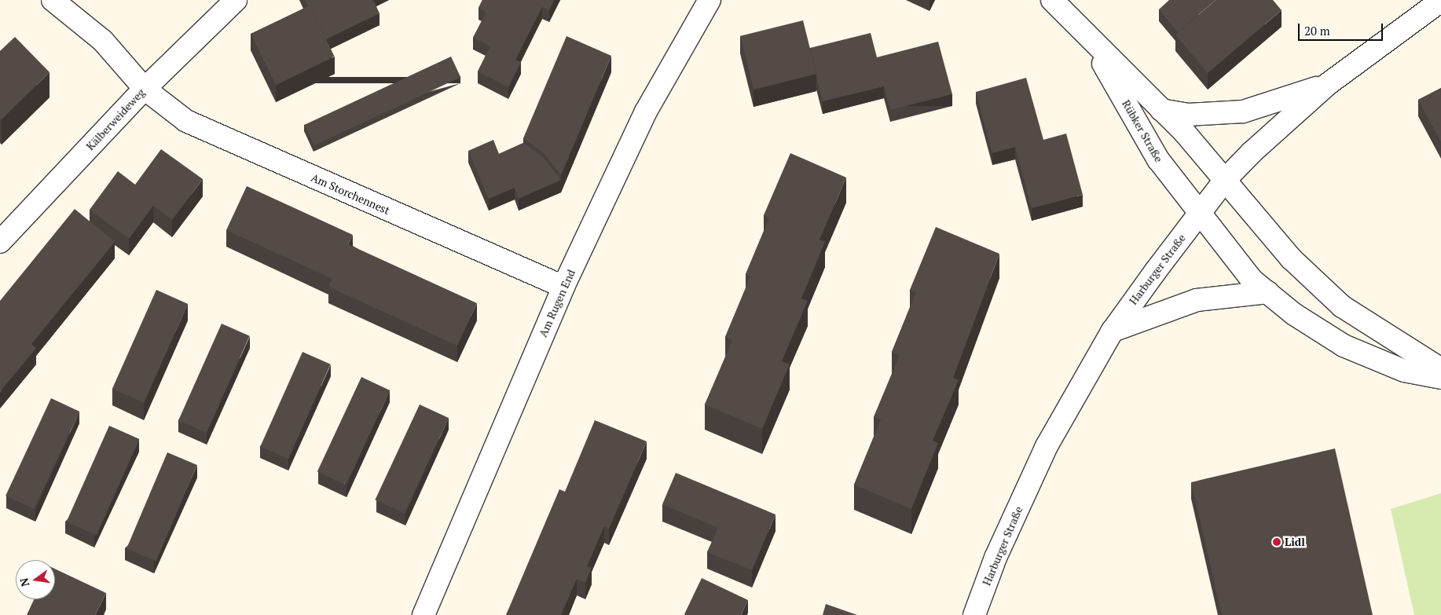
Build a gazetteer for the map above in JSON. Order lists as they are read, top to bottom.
{
  "streets": {
    "street": [
      "Kälberweideweg",
      "Rübker Straße",
      "Am Storchennest",
      "Harburger Straße",
      "Am Rugen End"
    ]
  },
  "crossings": [
    ["Kälberweideweg", "Am Storchennest"],
    ["Rübker Straße", "Harburger Straße"],
    ["Am Storchennest", "Am Rugen End"]
  ],
  "places": ["Lidl"],
  "scale_bar": "20 m",
  "north": "left"
}
